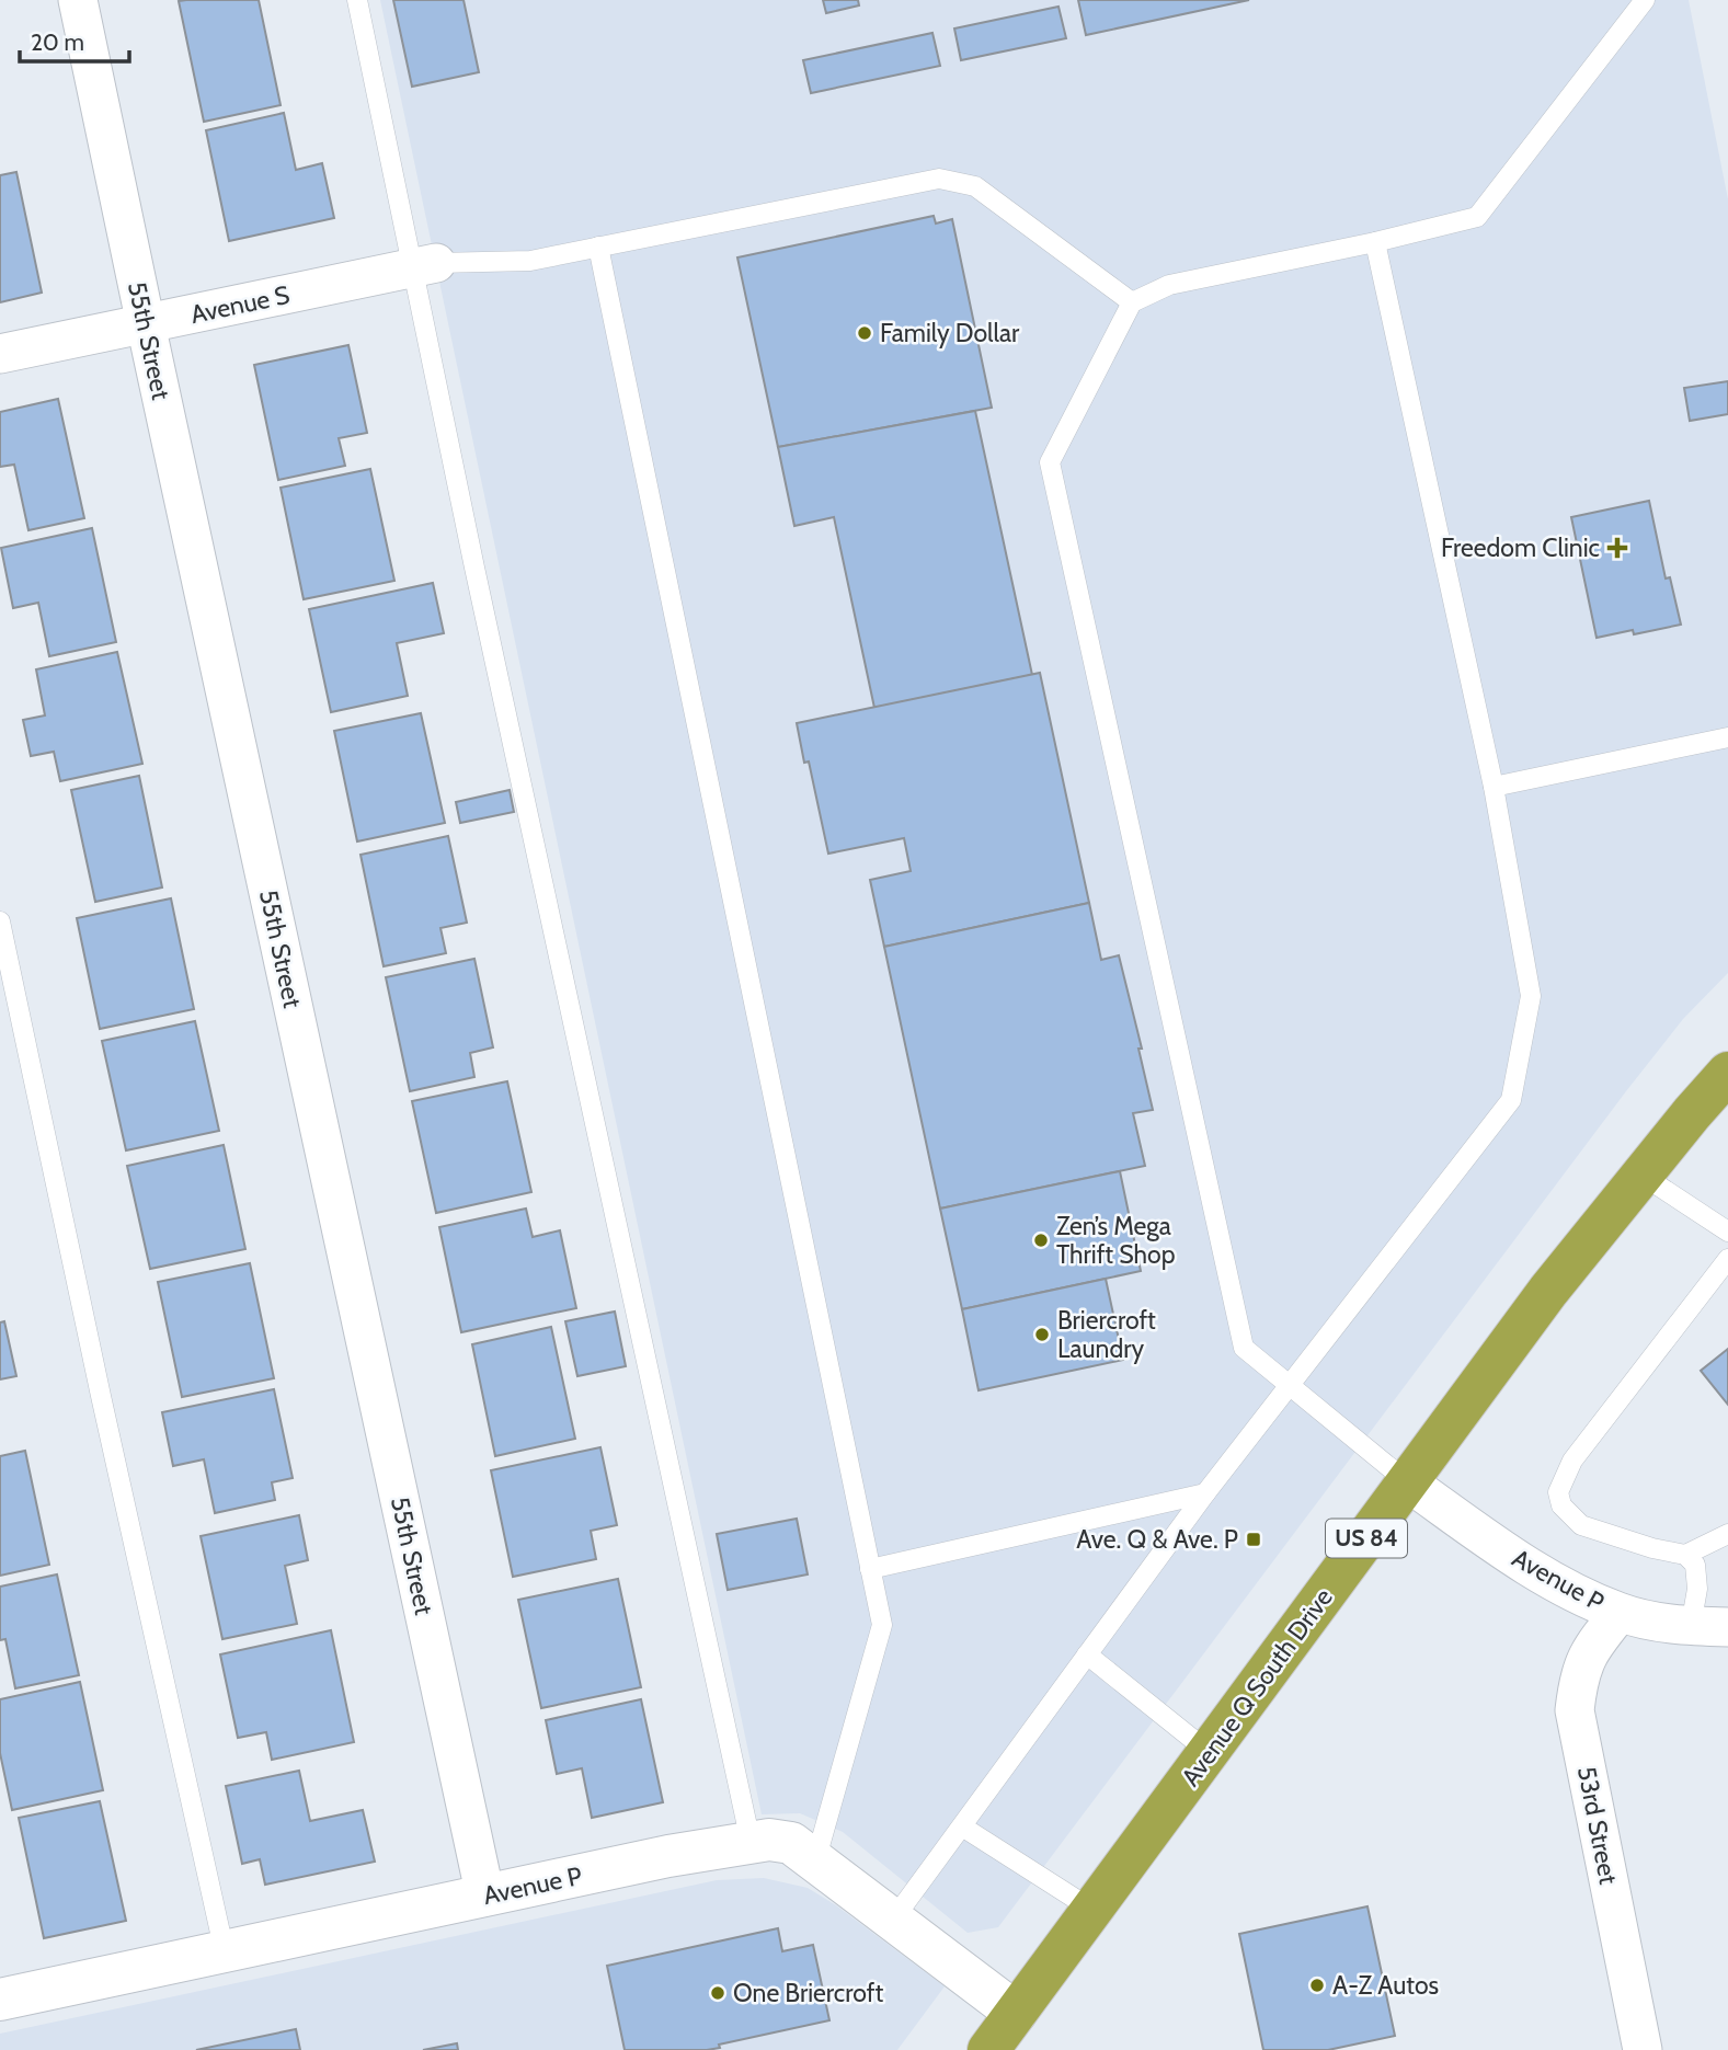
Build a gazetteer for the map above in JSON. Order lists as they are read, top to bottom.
{
  "streets": {
    "highway": ["US 84", "Avenue Q South Drive"],
    "street": [
      "Avenue S",
      "55th Street",
      "Avenue P",
      "53rd Street"
    ]
  },
  "crossings": [
    ["Avenue S", "55th Street"],
    ["55th Street", "Avenue P"],
    ["Avenue P", "Avenue Q South Drive"],
    ["Avenue P", "53rd Street"]
  ],
  "places": {
    "other": [
      "Family Dollar",
      "Zen’s Mega Thrift Shop",
      "Briercroft Laundry",
      "A-Z Autos",
      "One Briercroft"
    ],
    "health": ["Freedom Clinic"],
    "transit": ["Ave. Q & Ave. P"]
  },
  "scale_bar": "20 m"
}
